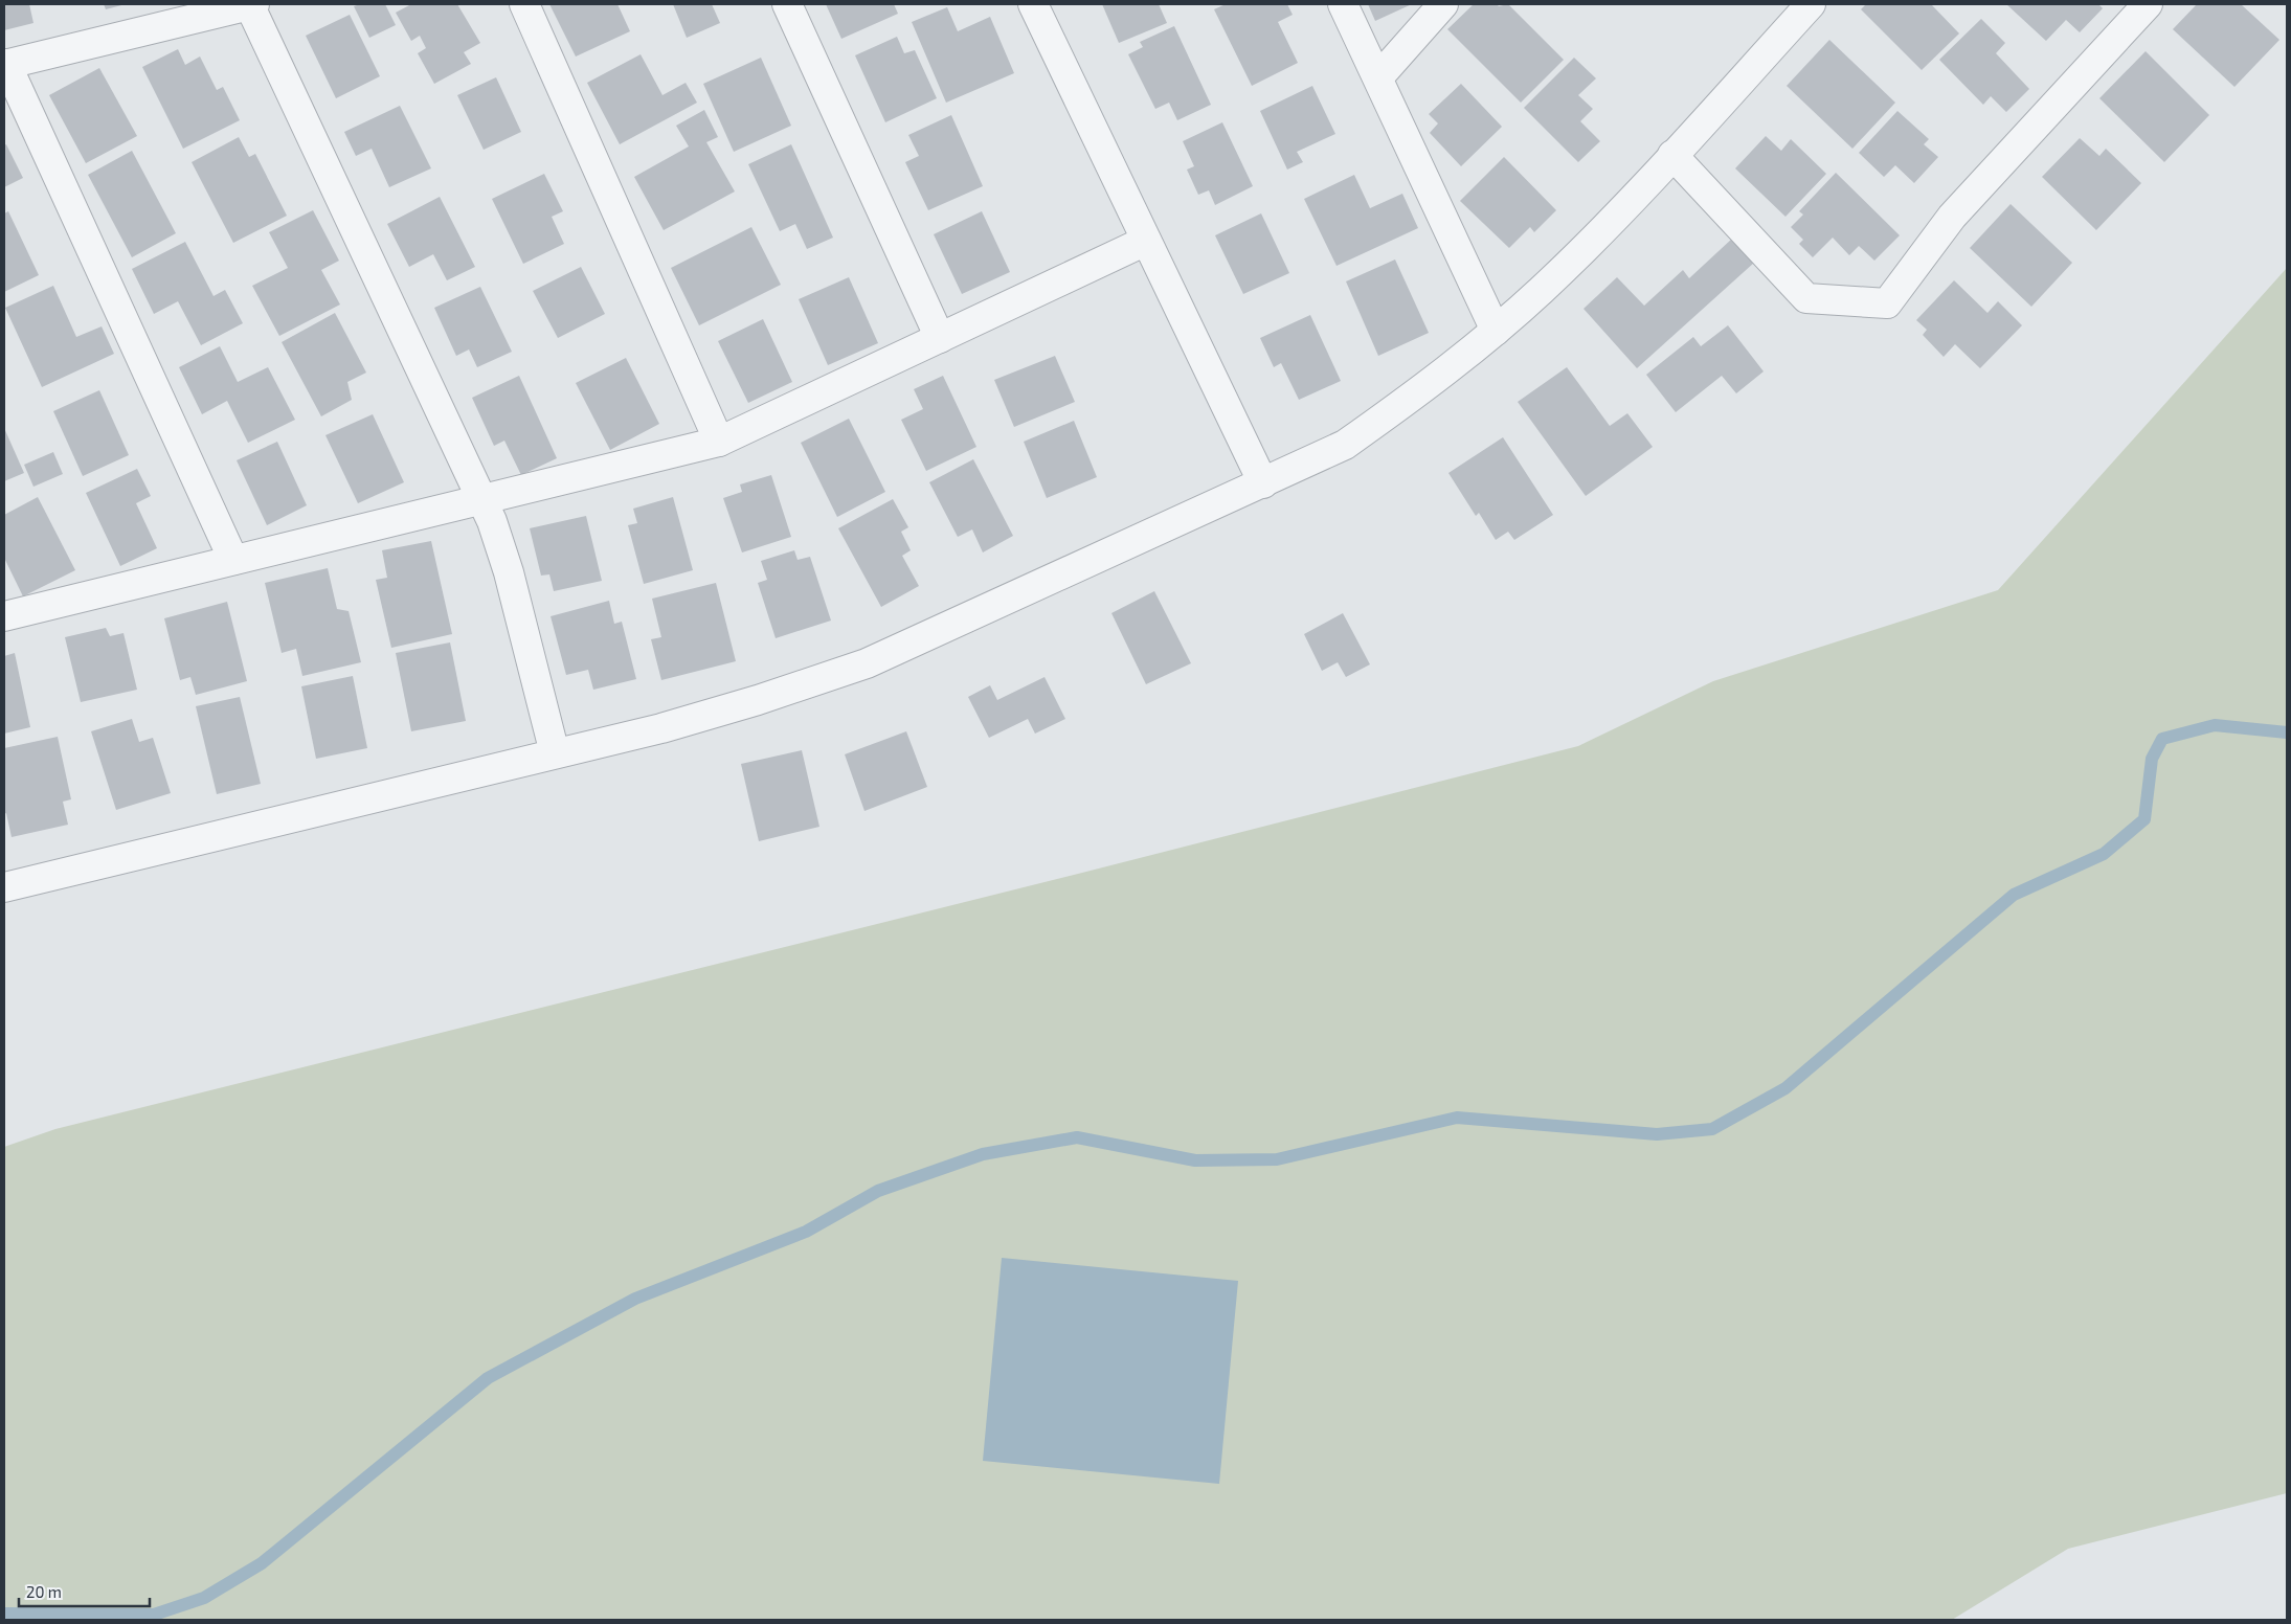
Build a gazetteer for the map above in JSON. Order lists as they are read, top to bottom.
{
  "scale_bar": "20 m"
}
